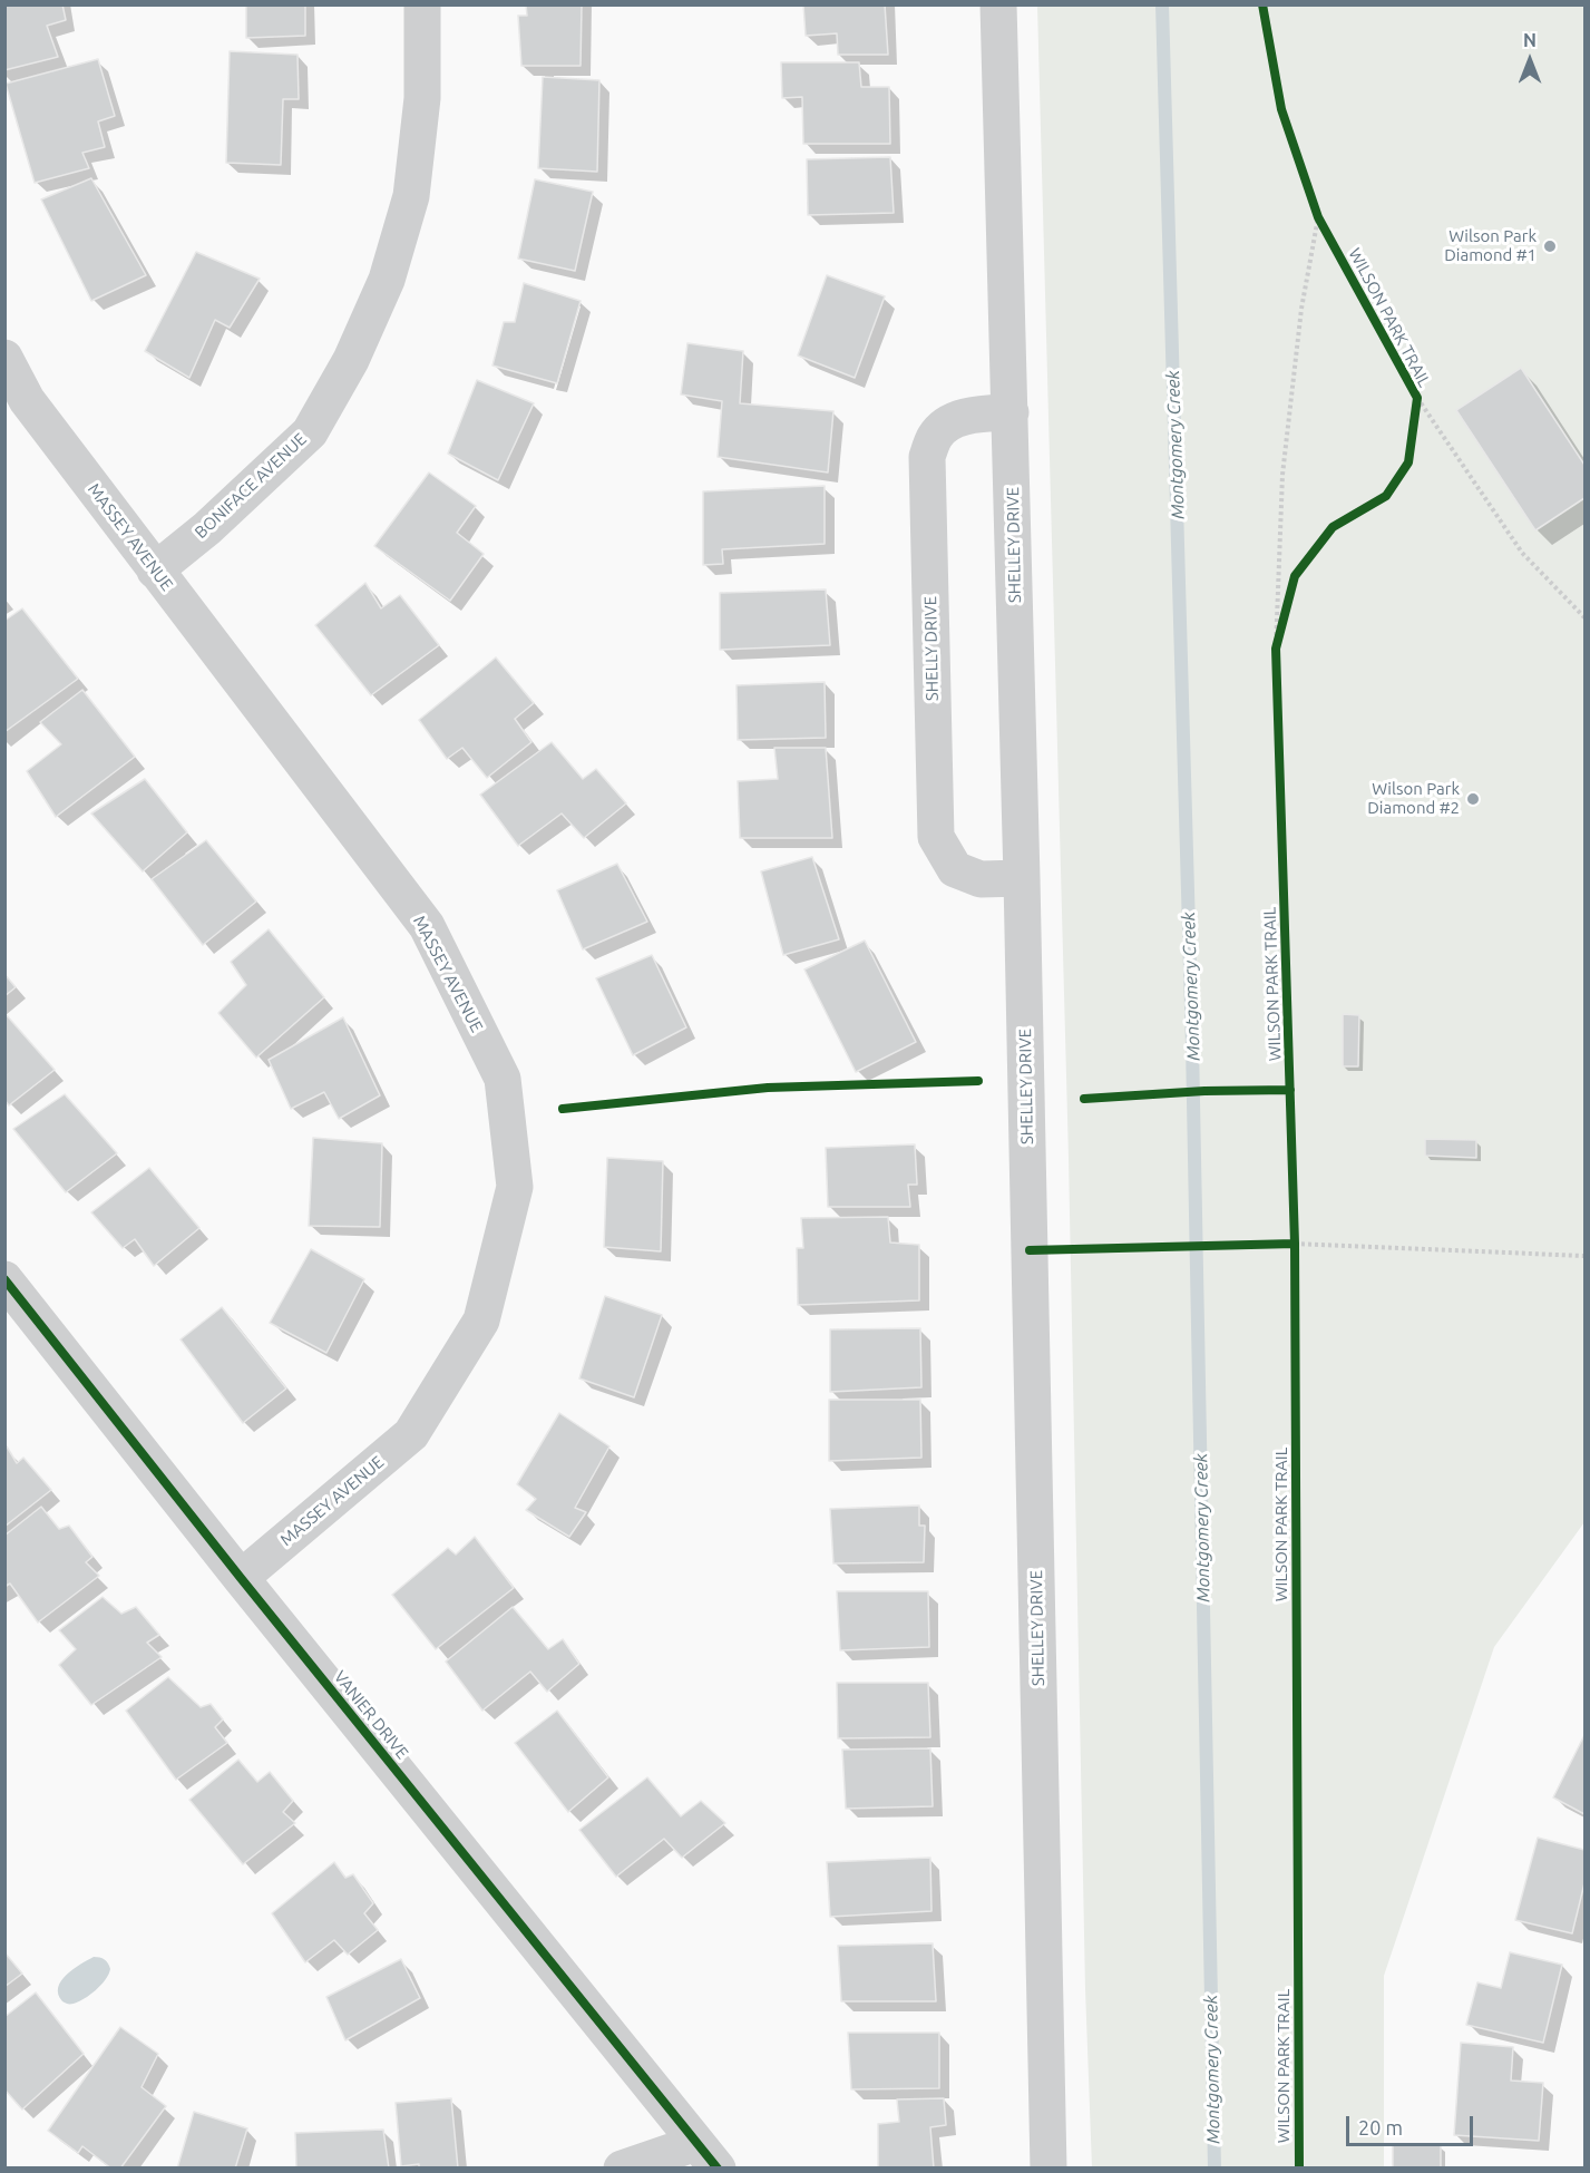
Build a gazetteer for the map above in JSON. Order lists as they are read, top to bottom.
{
  "streets": {
    "street": [
      "BONIFACE AVENUE",
      "MASSEY AVENUE",
      "SHELLEY DRIVE",
      "SHELLY DRIVE",
      "VANIER DRIVE"
    ],
    "cycle path": ["WILSON PARK TRAIL"]
  },
  "crossings": [
    ["BONIFACE AVENUE", "MASSEY AVENUE"],
    ["MASSEY AVENUE", "VANIER DRIVE"],
    ["SHELLEY DRIVE", "SHELLY DRIVE"]
  ],
  "water": ["Montgomery Creek"],
  "places": ["Wilson Park Diamond #1", "Wilson Park Diamond #2"],
  "scale_bar": "20 m",
  "north": "top"
}
